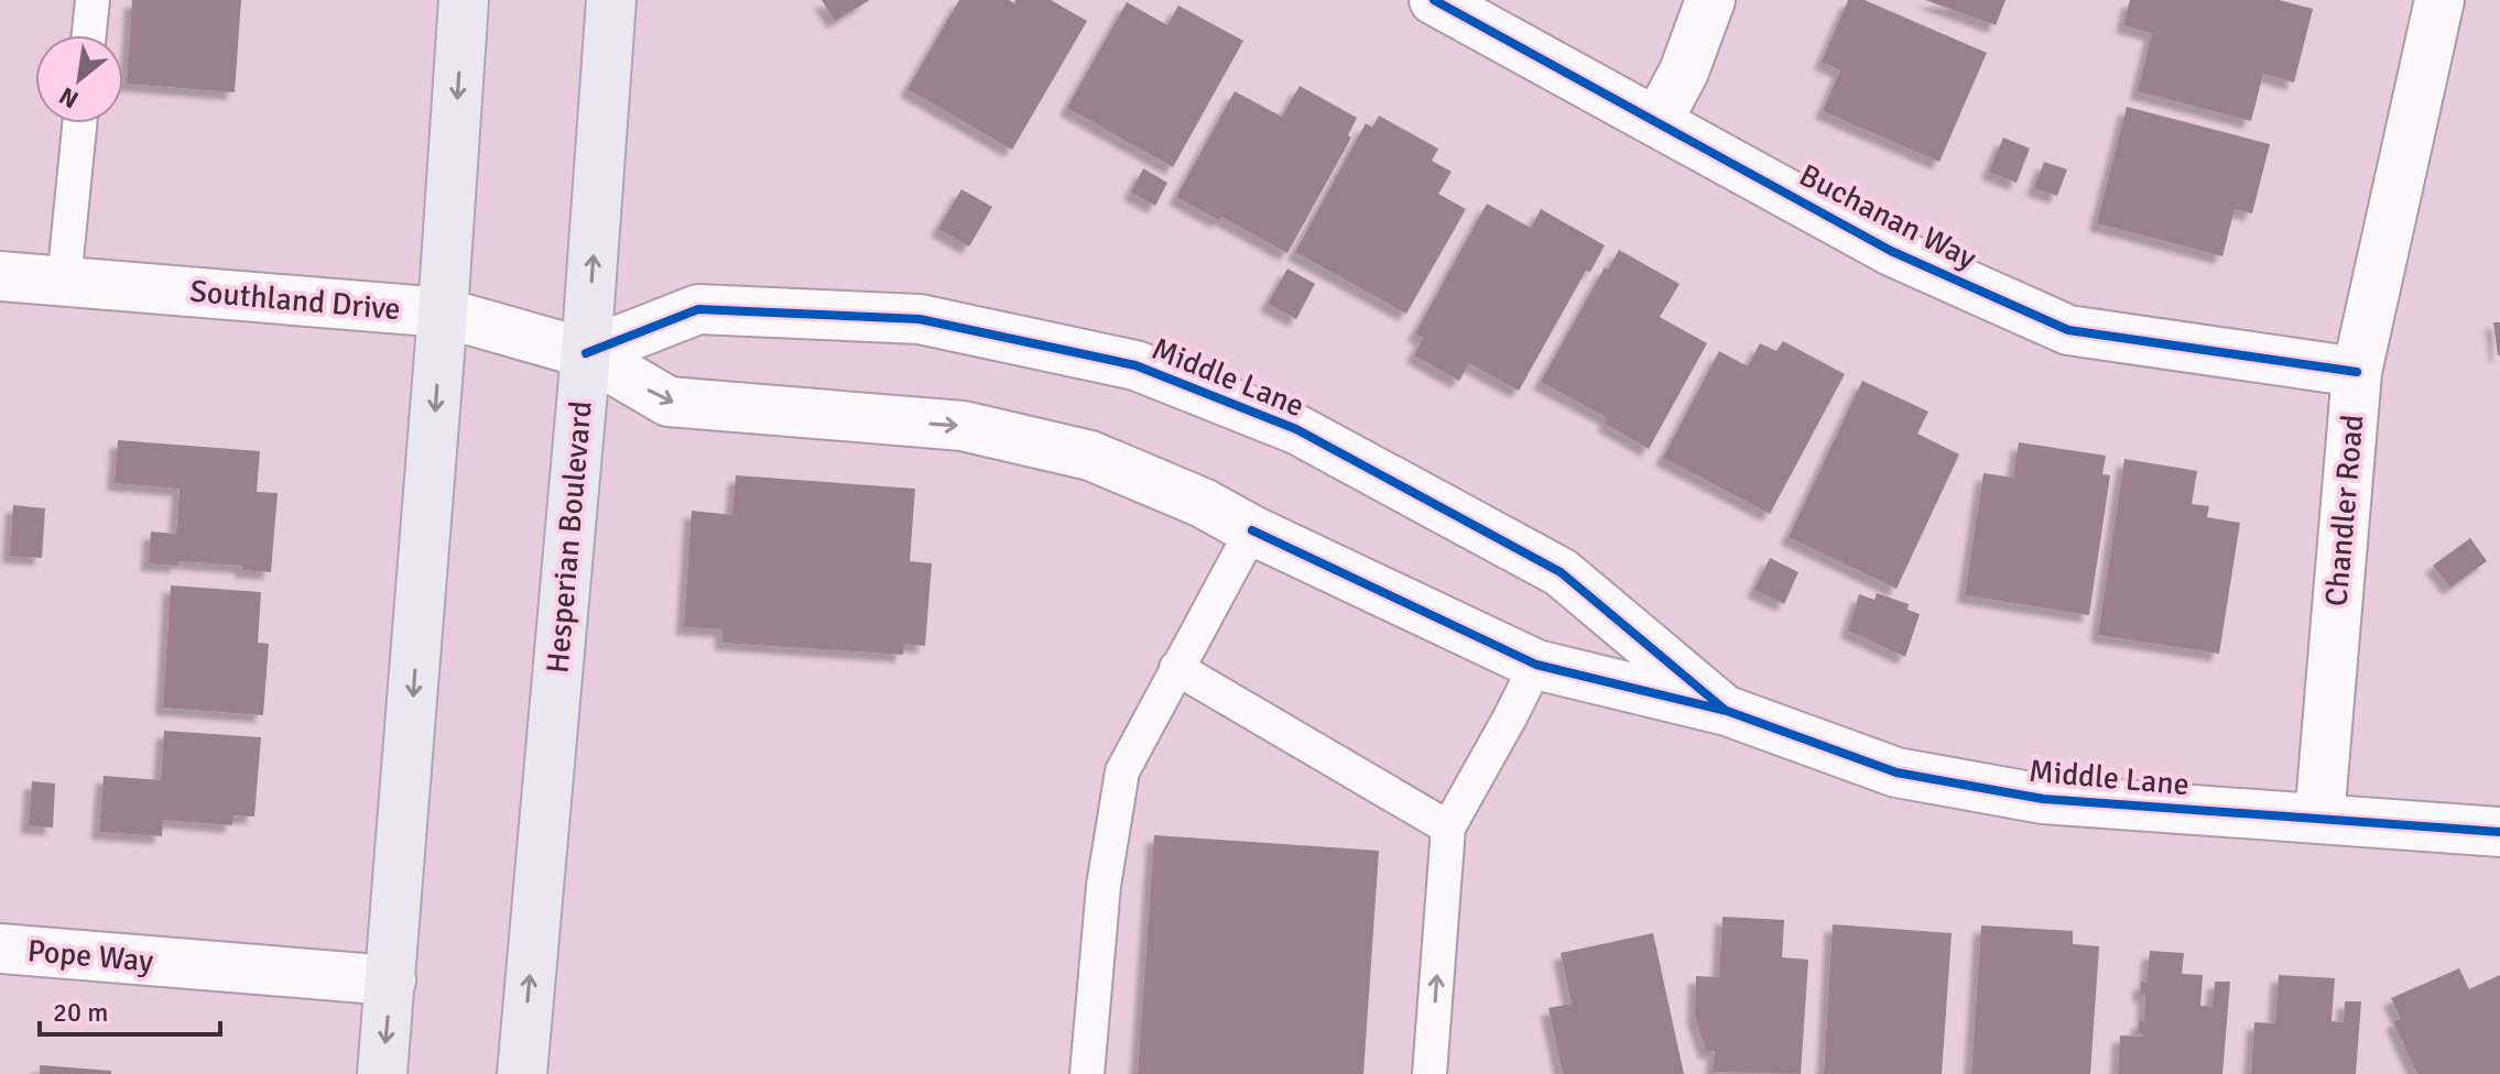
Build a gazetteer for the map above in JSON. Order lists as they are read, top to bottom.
{
  "streets": {
    "main road": ["Hesperian Boulevard"],
    "street": [
      "Buchanan Way",
      "Southland Drive",
      "Middle Lane",
      "Chandler Road",
      "Pope Way"
    ]
  },
  "crossings": [
    ["Buchanan Way", "Chandler Road"],
    ["Southland Drive", "Middle Lane"],
    ["Southland Drive", "Hesperian Boulevard"],
    ["Middle Lane", "Chandler Road"],
    ["Middle Lane", "Hesperian Boulevard"]
  ],
  "scale_bar": "20 m",
  "north": "bottom left"
}
